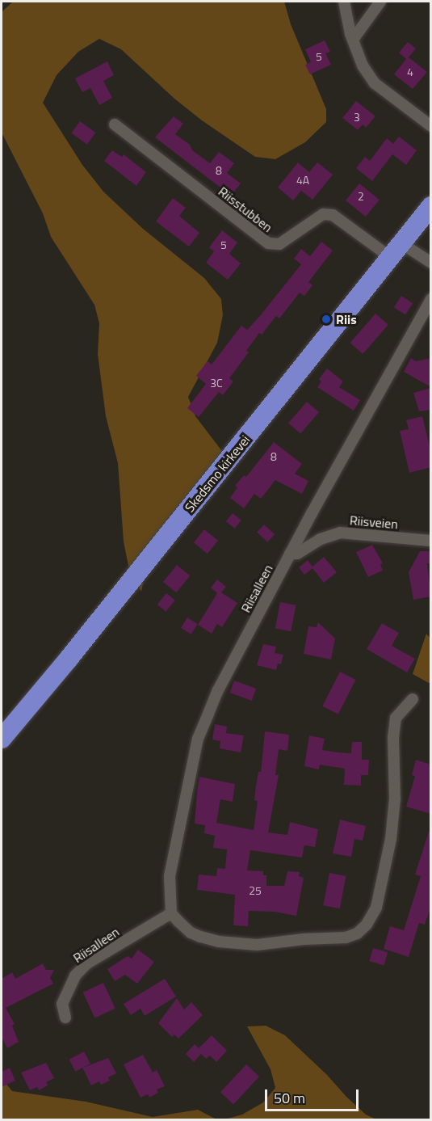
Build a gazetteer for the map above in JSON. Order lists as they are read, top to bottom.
{
  "streets": {
    "highway": ["Skedsmo kirkevei"],
    "street": ["Riisstubben", "Riisveien", "Riisalleen"]
  },
  "crossings": [
    ["Riisstubben", "Skedsmo kirkevei"],
    ["Riisveien", "Riisalleen"]
  ],
  "places": ["Riis"],
  "house_numbers": [
    "5",
    "4",
    "3",
    "8",
    "4A",
    "2",
    "5",
    "3C",
    "8",
    "25"
  ],
  "scale_bar": "50 m"
}
